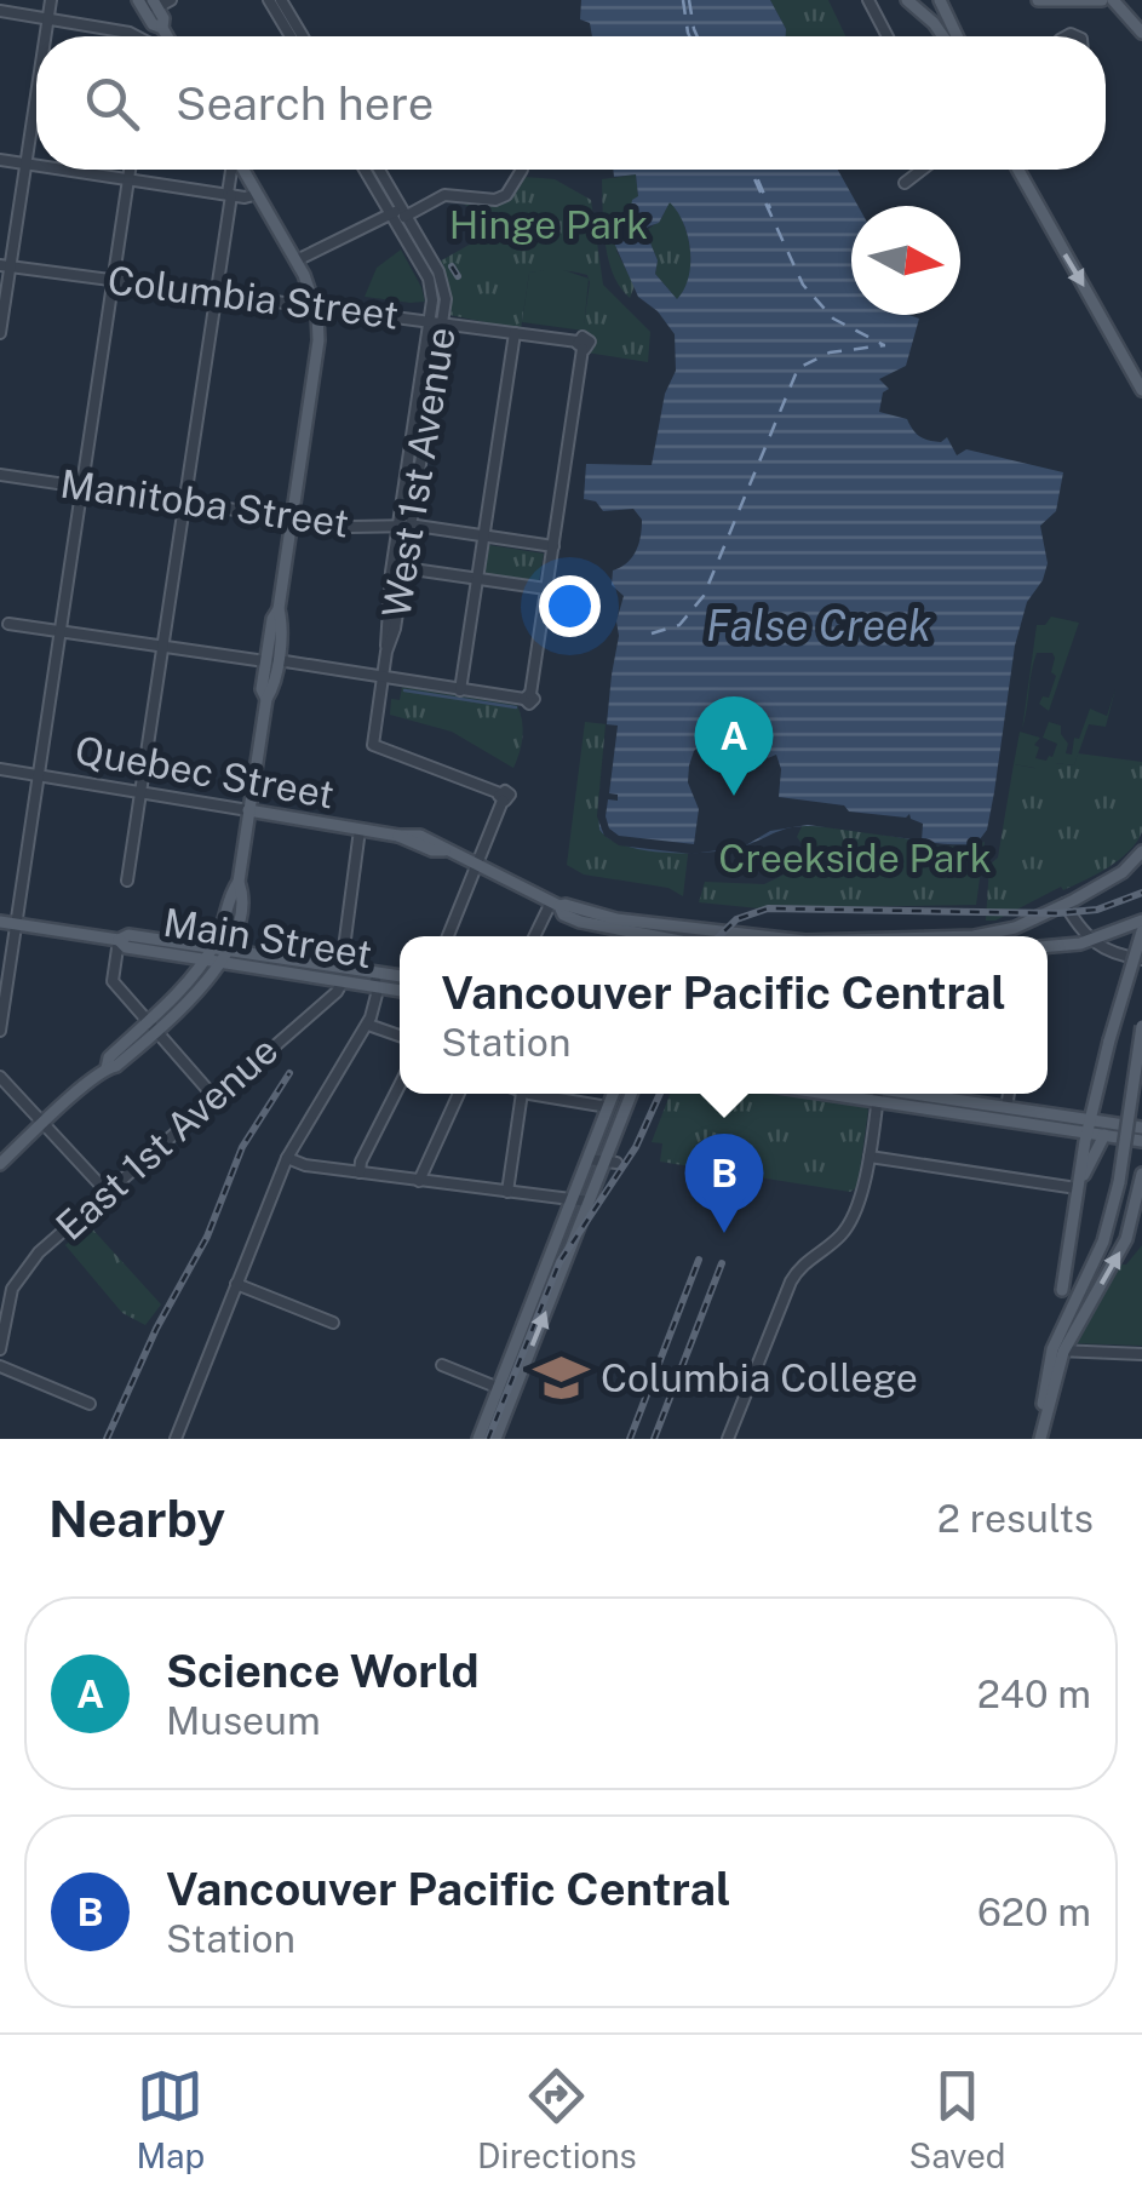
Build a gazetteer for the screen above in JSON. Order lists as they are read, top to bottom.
{
  "streets": {
    "main road": ["Quebec Street", "Main Street"],
    "street": [
      "Columbia Street",
      "West 1st Avenue",
      "Manitoba Street",
      "East 1st Avenue"
    ]
  },
  "crossings": [
    ["Columbia Street", "West 1st Avenue"],
    ["Columbia Street", "Manitoba Street"],
    ["West 1st Avenue", "Manitoba Street"],
    ["Main Street", "East 1st Avenue"]
  ],
  "water": ["False Creek"],
  "parks": ["Hinge Park", "Creekside Park"],
  "places": {
    "school or university": ["Columbia College"]
  },
  "north": "right",
  "page": {
    "search": "Search here",
    "pins": ["A", "B"],
    "popup": ["Vancouver Pacific Central", "Station"],
    "heading": ["Nearby", "2 results"],
    "list": [
      {
        "mark": "A",
        "name": "Science World",
        "note": "Museum",
        "value": "240 m"
      },
      {
        "mark": "B",
        "name": "Vancouver Pacific Central",
        "note": "Station",
        "value": "620 m"
      }
    ],
    "nav": ["Map", "Directions", "Saved"]
  }
}
